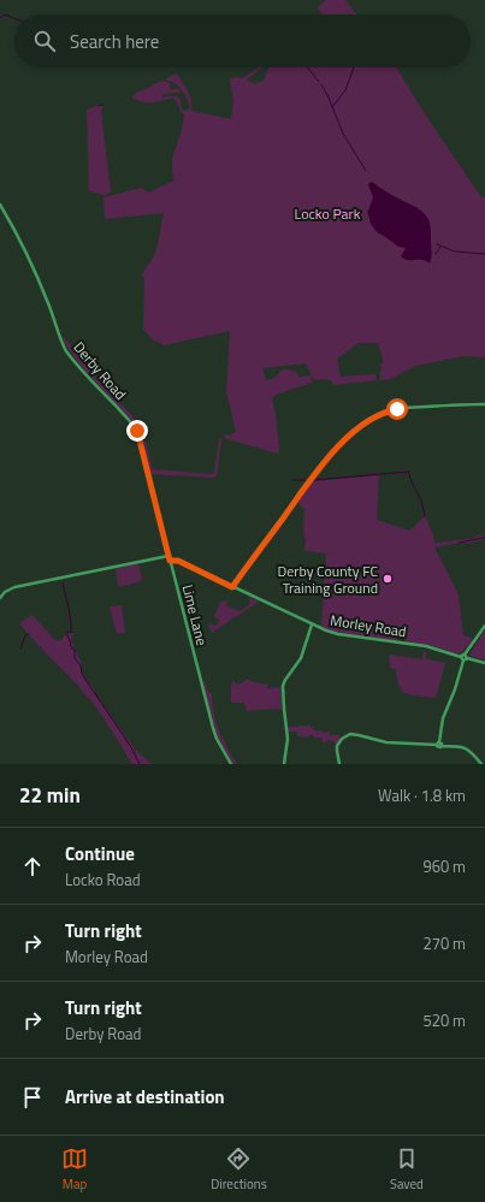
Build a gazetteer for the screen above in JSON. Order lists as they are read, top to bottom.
{
  "streets": {
    "street": ["Derby Road", "Lime Lane", "Morley Road"]
  },
  "crossings": [
    ["Derby Road", "Lime Lane"],
    ["Lime Lane", "Morley Road"]
  ],
  "parks": ["Locko Park"],
  "places": ["Derby County FC Training Ground"],
  "page": {
    "search": "Search here",
    "heading": ["22 min", "Walk · 1.8 km"],
    "list": [
      ["Continue", "Locko Road", "960 m"],
      ["Turn right", "Morley Road", "270 m"],
      ["Turn right", "Derby Road", "520 m"],
      "Arrive at destination"
    ],
    "nav": ["Map", "Directions", "Saved"]
  }
}
